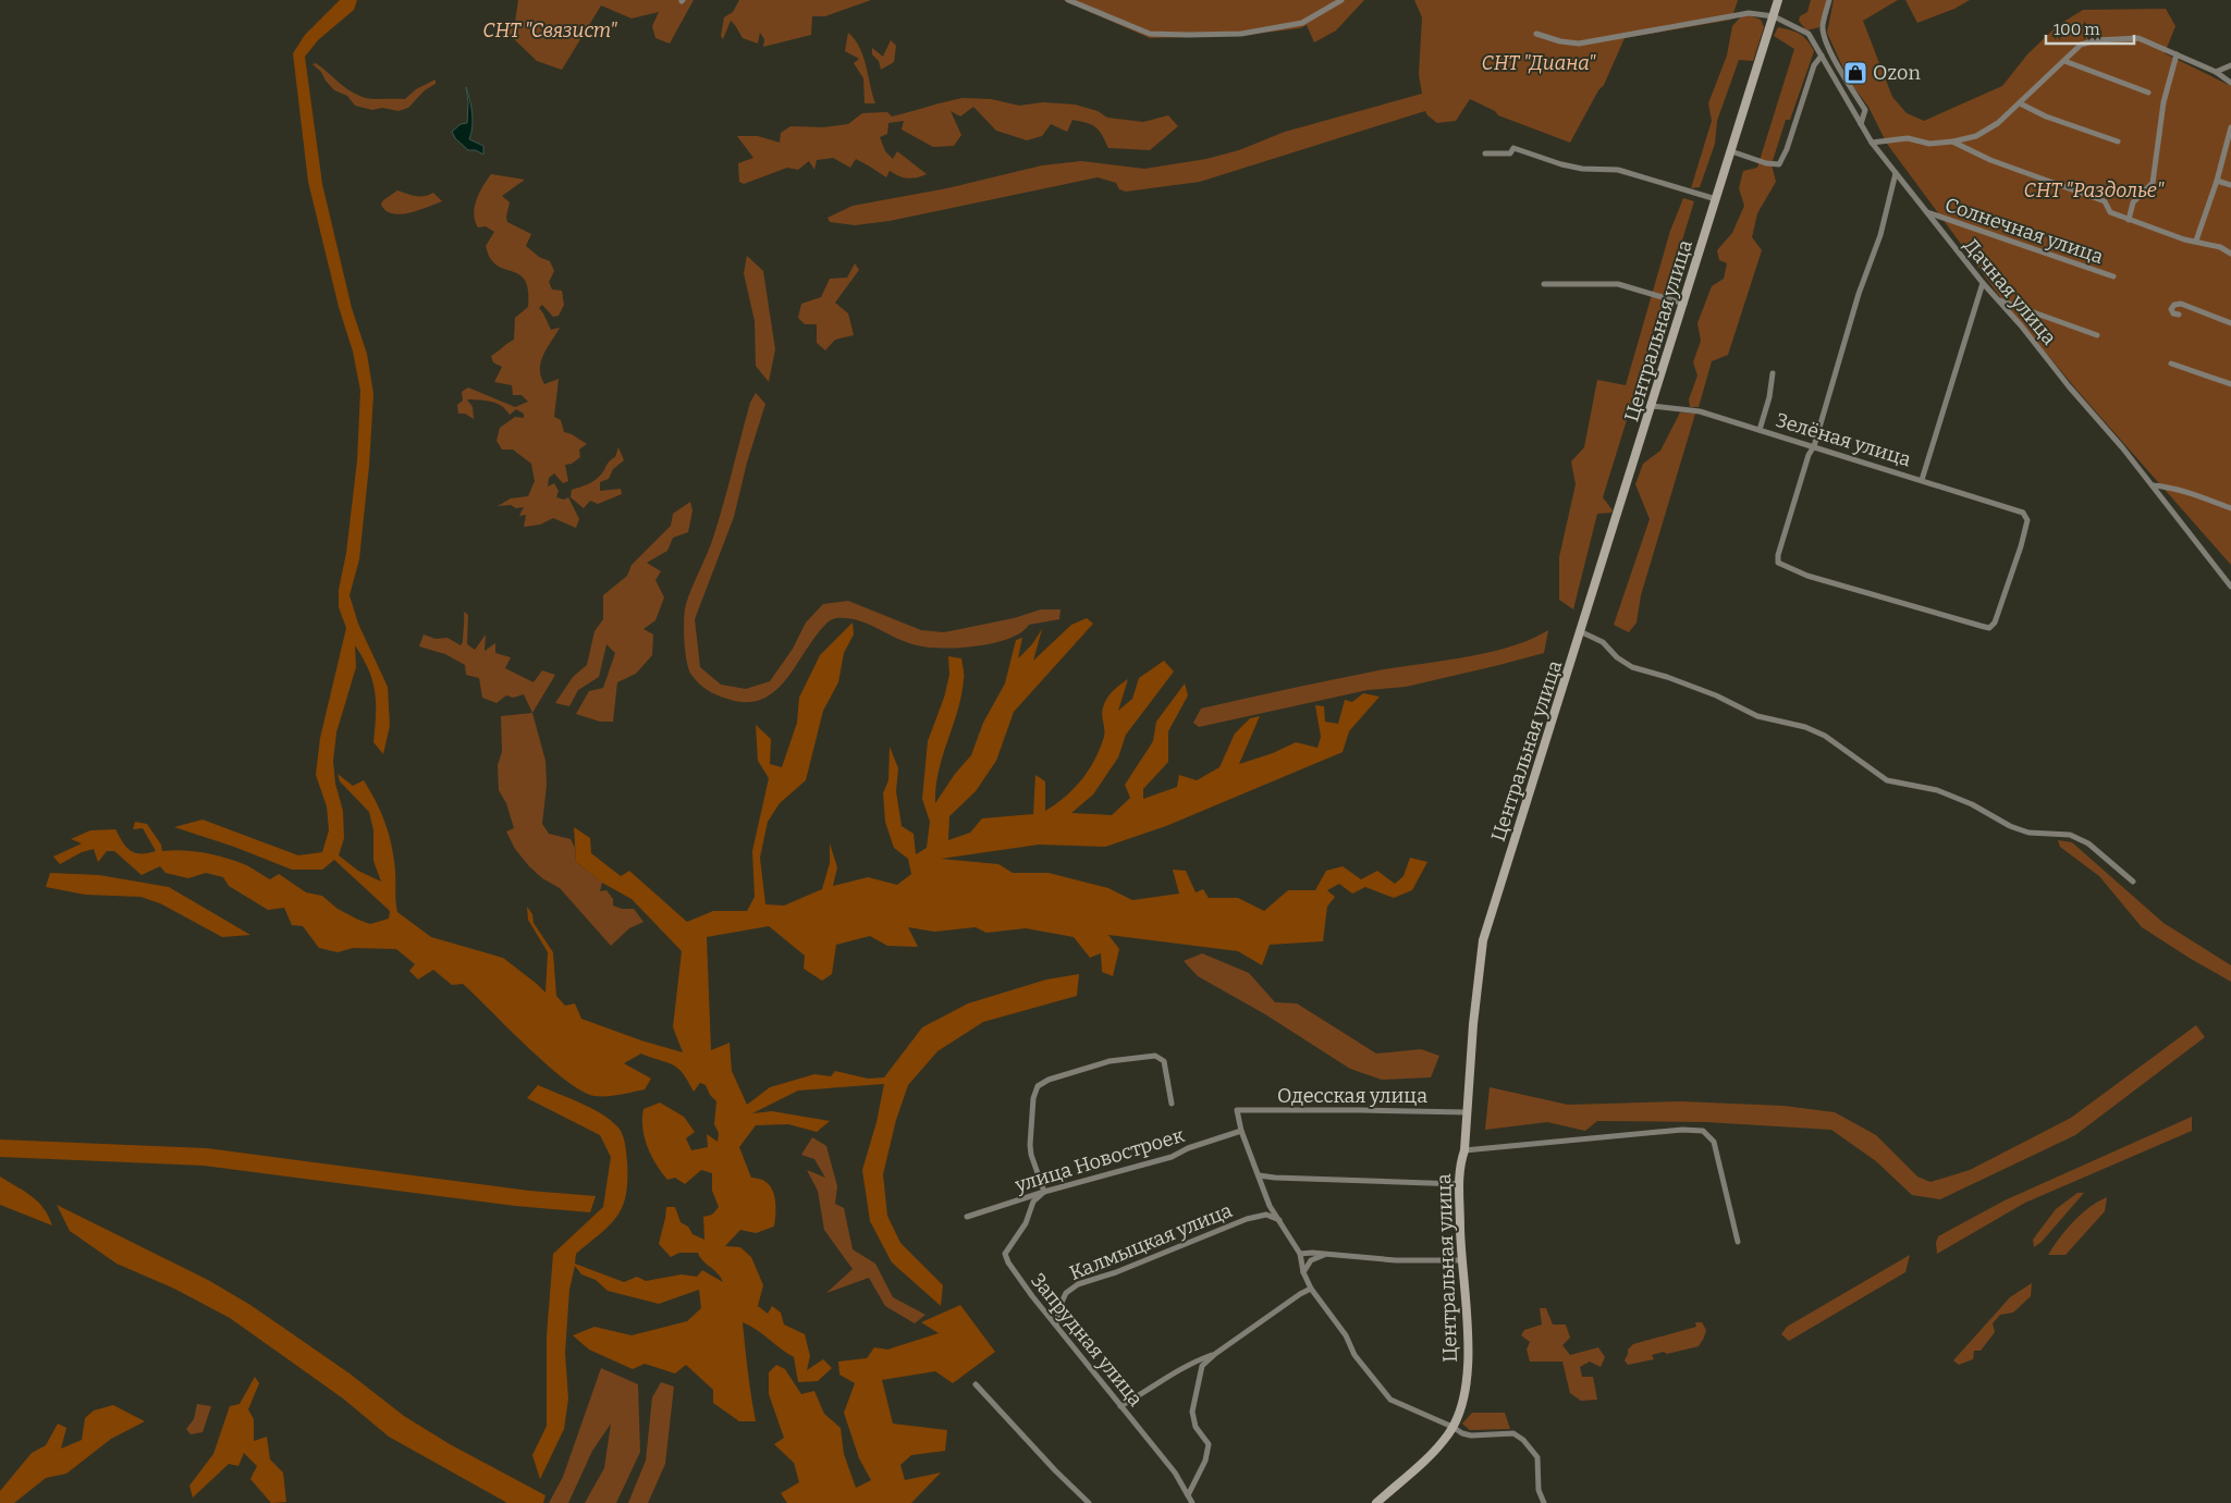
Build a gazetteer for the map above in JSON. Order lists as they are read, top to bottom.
{
  "streets": {
    "street": [
      "Солнечная улица",
      "Дачная улица",
      "Центральная улица",
      "Зелёная улица",
      "Одесская улица",
      "улица Новостроек",
      "Калмыцкая улица",
      "Запрудная улица"
    ]
  },
  "crossings": [
    ["Солнечная улица", "Дачная улица"],
    ["Дачная улица", "Центральная улица"],
    ["Центральная улица", "Зелёная улица"],
    ["Центральная улица", "Одесская улица"],
    ["Одесская улица", "улица Новостроек"],
    ["улица Новостроек", "Запрудная улица"],
    ["Калмыцкая улица", "Запрудная улица"]
  ],
  "parks": ["СНТ \"Связист\"", "СНТ \"Диана\"", "СНТ \"Раздолье\""],
  "places": {
    "shop": ["Ozon"]
  },
  "scale_bar": "100 m"
}
